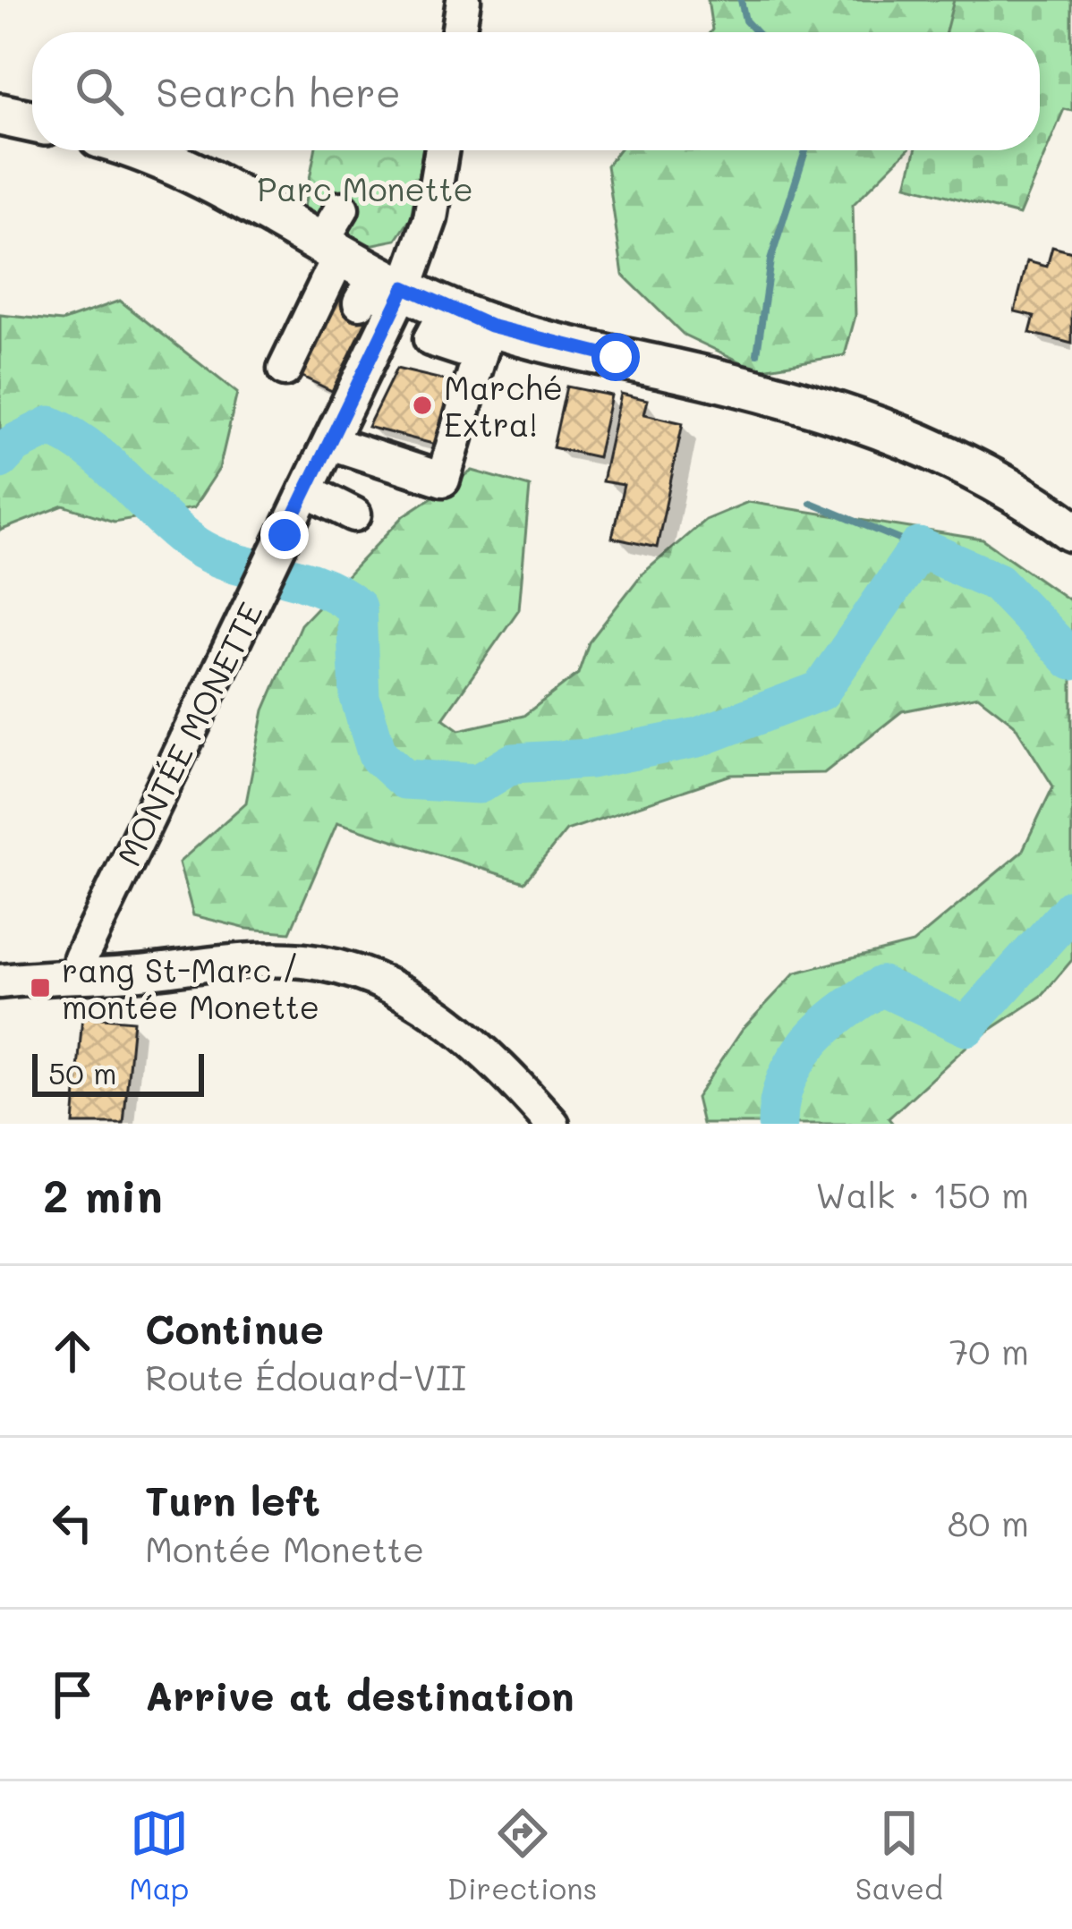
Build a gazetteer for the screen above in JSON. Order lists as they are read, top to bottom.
{
  "streets": {
    "street": ["MONTÉE MONETTE"]
  },
  "parks": ["Parc Monette"],
  "places": {
    "other": ["Marché Extra!"],
    "transit": ["rang St-Marc / montée Monette"]
  },
  "scale_bar": "50 m",
  "page": {
    "search": "Search here",
    "scale": "50 m",
    "heading": ["2 min", "Walk · 150 m"],
    "list": [
      ["Continue", "Route Édouard-VII", "70 m"],
      ["Turn left", "Montée Monette", "80 m"],
      "Arrive at destination"
    ],
    "nav": ["Map", "Directions", "Saved"]
  }
}
